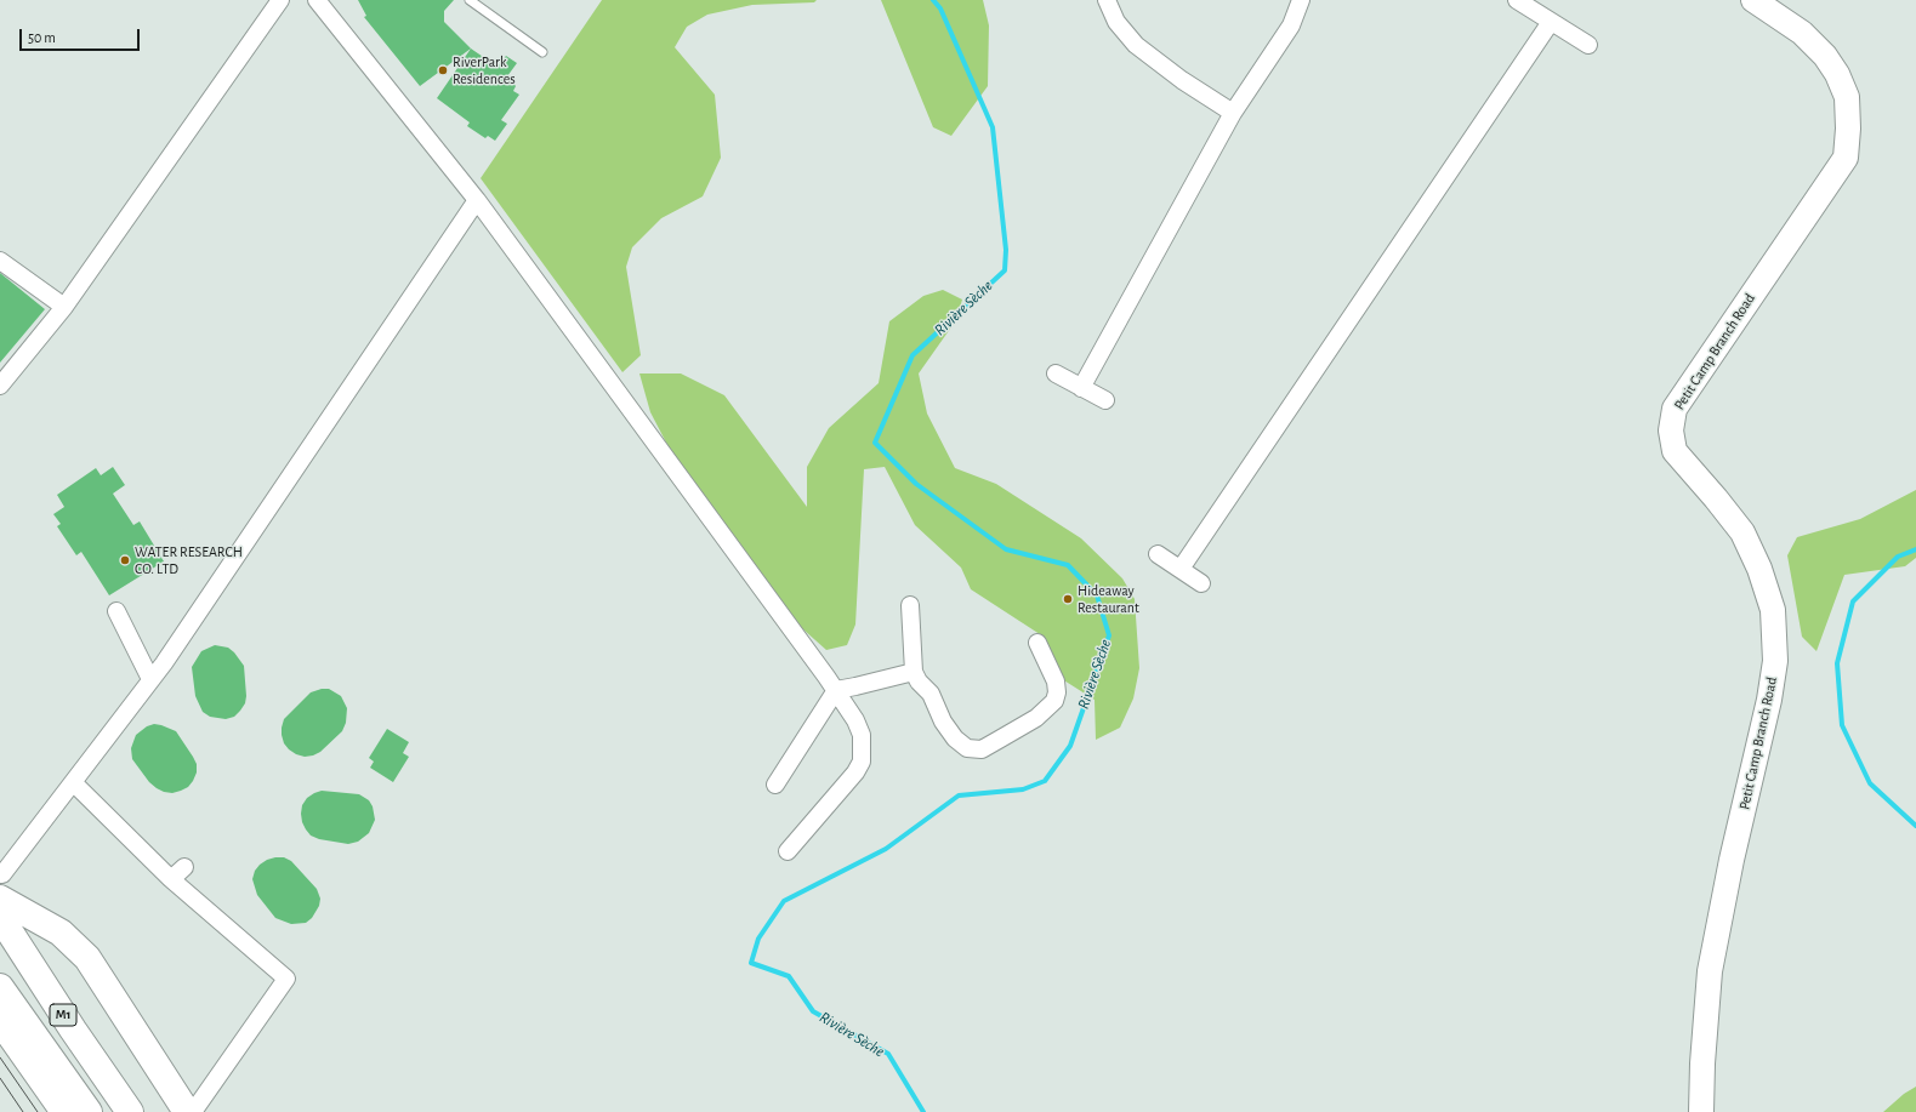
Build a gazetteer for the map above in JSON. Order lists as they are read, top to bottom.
{
  "streets": {
    "highway": ["M1"],
    "street": ["Petit Camp Branch Road"]
  },
  "water": ["Rivière Sèche"],
  "places": ["RiverPark Residences", "WATER RESEARCH CO. LTD", "Hideaway Restaurant"],
  "scale_bar": "50 m"
}
